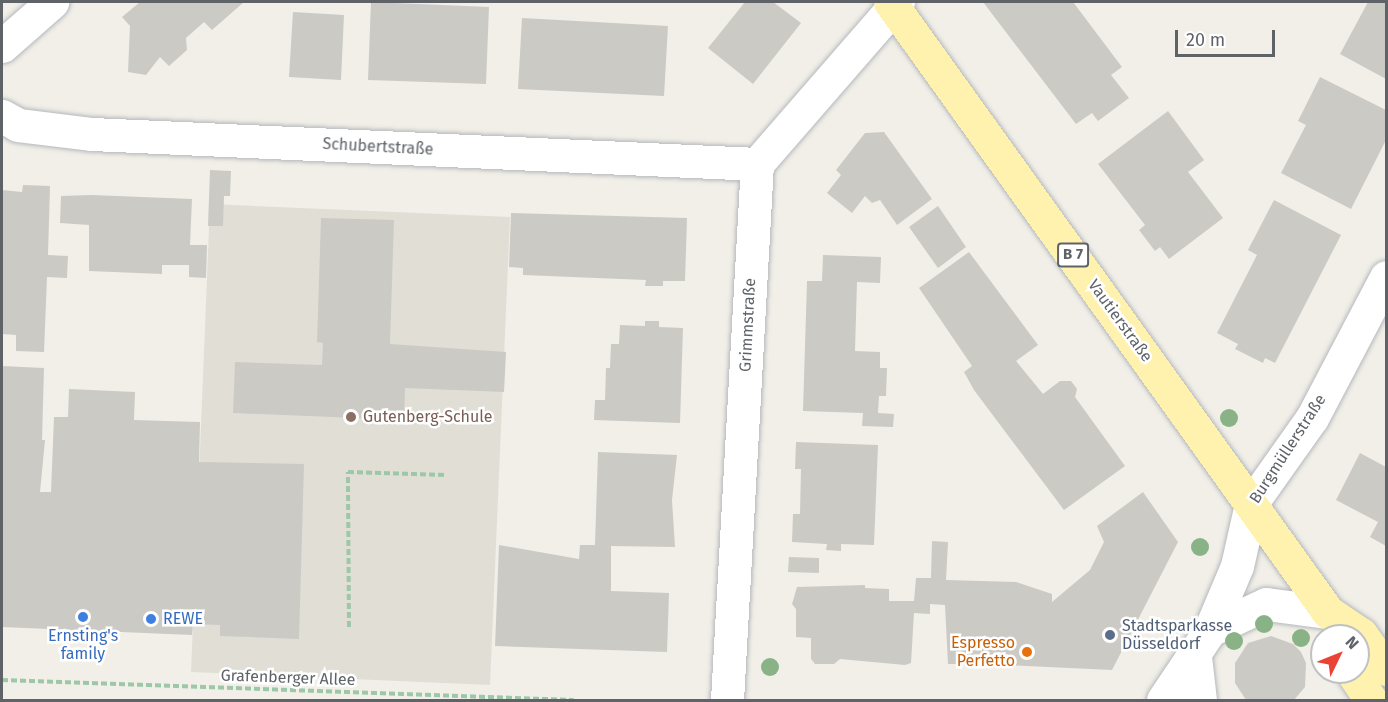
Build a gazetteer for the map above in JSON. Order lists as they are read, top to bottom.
{
  "streets": {
    "main road": ["B 7", "Vautierstraße"],
    "street": ["Schubertstraße", "Grimmstraße", "Burgmüllerstraße"],
    "path": ["Grafenberger Allee"]
  },
  "crossings": [
    ["Schubertstraße", "Grimmstraße"],
    ["Vautierstraße", "Burgmüllerstraße"]
  ],
  "places": [
    "Gutenberg-Schule",
    "Ernsting's family",
    "REWE",
    "Stadtsparkasse Düsseldorf",
    "Espresso Perfetto"
  ],
  "scale_bar": "20 m",
  "north": "top right"
}
